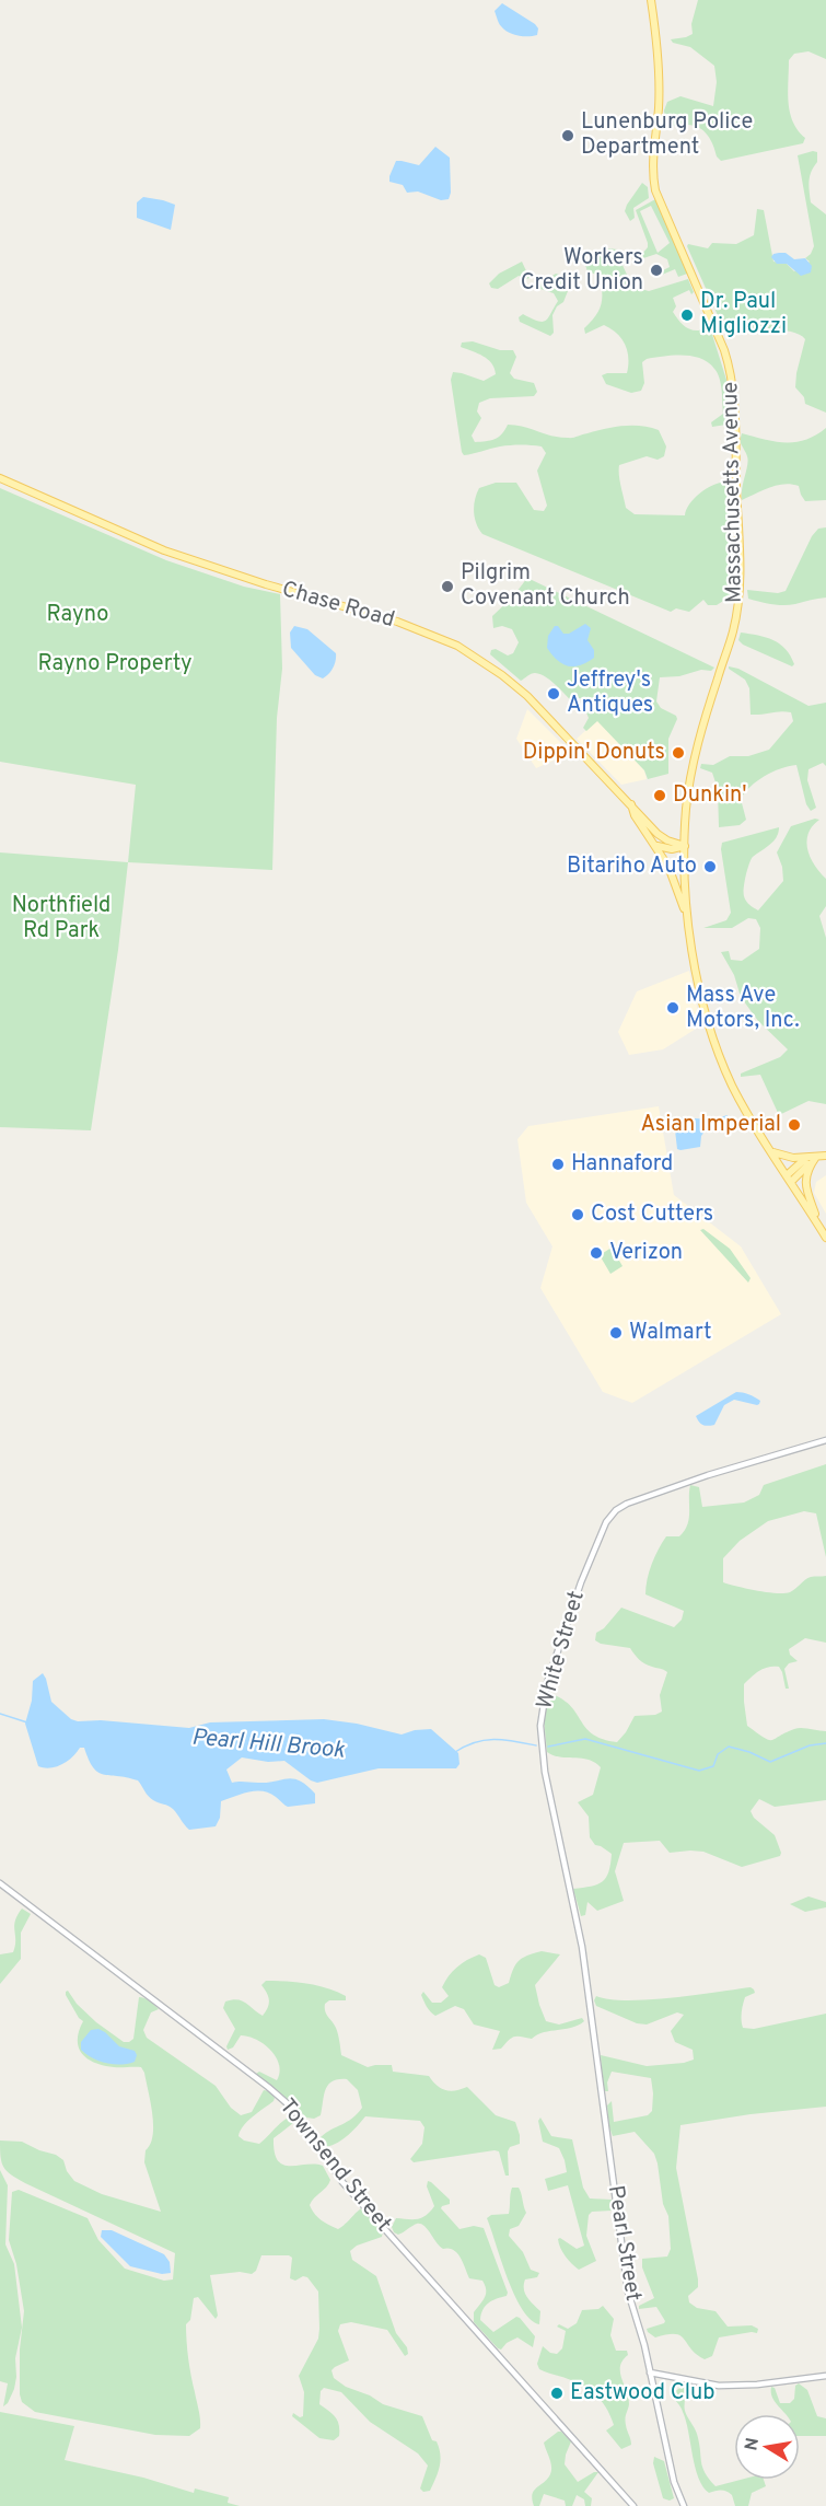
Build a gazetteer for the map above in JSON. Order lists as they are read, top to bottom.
{
  "streets": {
    "main road": ["Massachusetts Avenue", "Chase Road"],
    "street": ["White Street", "Townsend Street", "Pearl Street"]
  },
  "crossings": [
    ["Massachusetts Avenue", "Chase Road"],
    ["White Street", "Pearl Street"]
  ],
  "water": ["Pearl Hill Brook"],
  "parks": ["Rayno", "Rayno Property", "Northfield Rd Park"],
  "places": [
    "Lunenburg Police Department",
    "Workers Credit Union",
    "Dr. Paul Migliozzi",
    "Pilgrim Covenant Church",
    "Jeffrey's Antiques",
    "Dippin' Donuts",
    "Dunkin'",
    "Bitariho Auto",
    "Mass Ave Motors, Inc.",
    "Asian Imperial",
    "Hannaford",
    "Cost Cutters",
    "Verizon",
    "Walmart",
    "Eastwood Club"
  ],
  "north": "left"
}
